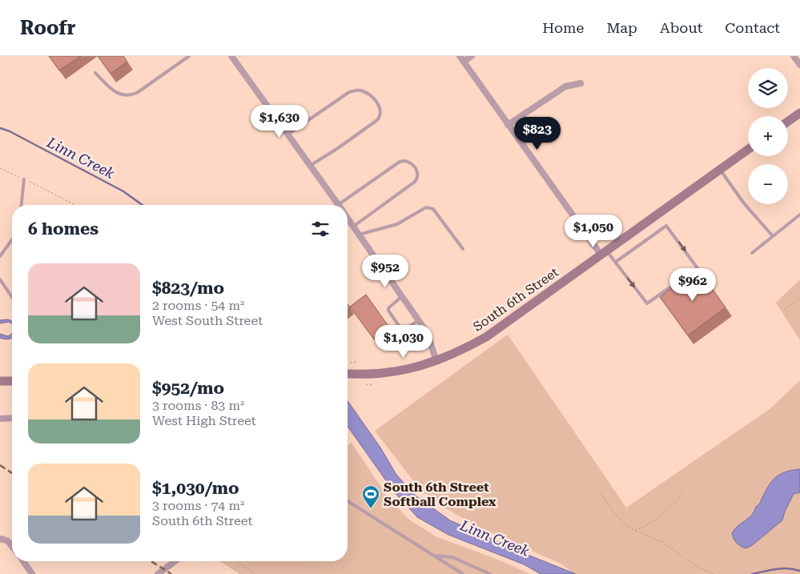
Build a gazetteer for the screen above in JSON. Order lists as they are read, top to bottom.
{
  "streets": {
    "main road": ["South 6th Street"]
  },
  "water": ["Linn Creek"],
  "places": {
    "sports": ["South 6th Street Softball Complex"]
  },
  "page": {
    "header": "Roofr",
    "nav": [
      "Home",
      "Map",
      "About",
      "Contact"
    ],
    "map_buttons": ["+", "−"],
    "price": [
      "$1,630",
      "$823",
      "$1,050",
      "$952",
      "$962",
      "$1,030"
    ],
    "heading": "6 homes",
    "list": [
      {
        "name": "$823/mo",
        "note": "2 rooms · 54 m² · West South Street"
      },
      {
        "name": "$952/mo",
        "note": "3 rooms · 83 m² · West High Street"
      },
      {
        "name": "$1,030/mo",
        "note": "3 rooms · 74 m² · South 6th Street"
      }
    ]
  }
}
